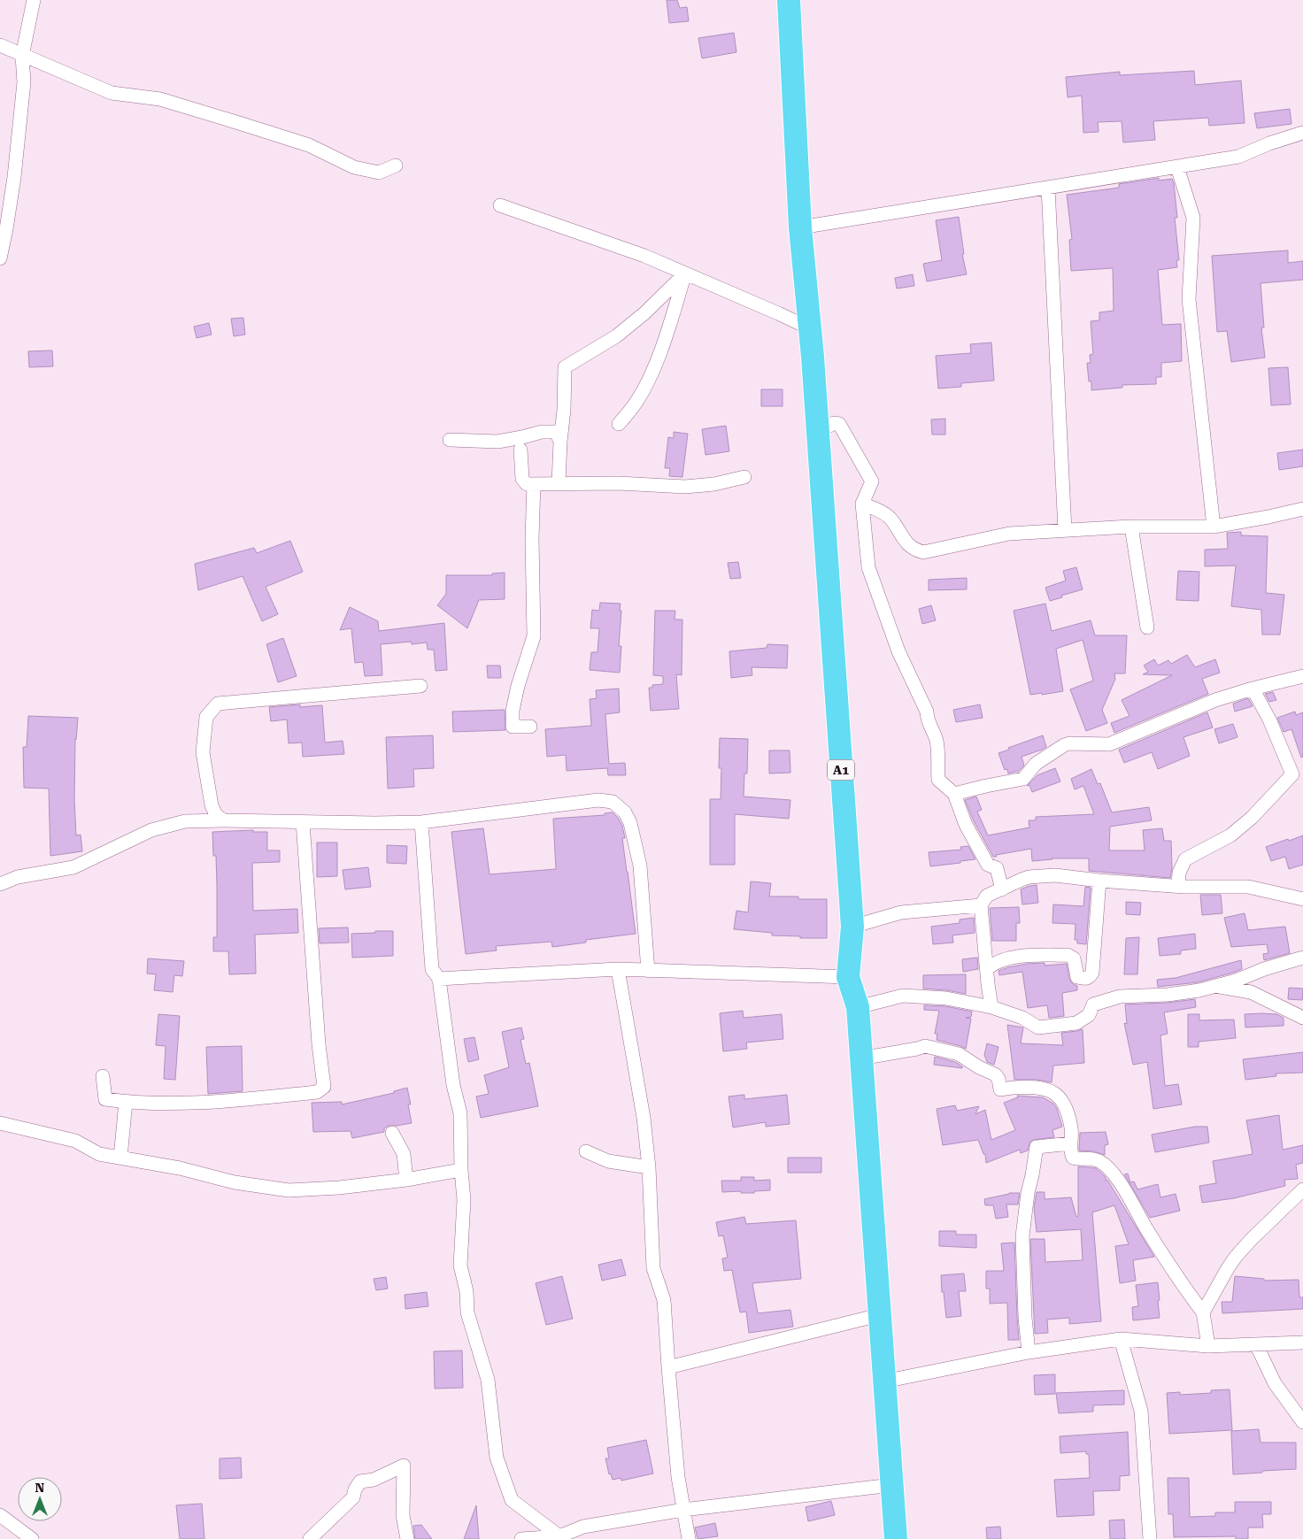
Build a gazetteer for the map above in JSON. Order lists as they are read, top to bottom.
{
  "streets": {
    "highway": ["A1"]
  },
  "north": "top"
}
